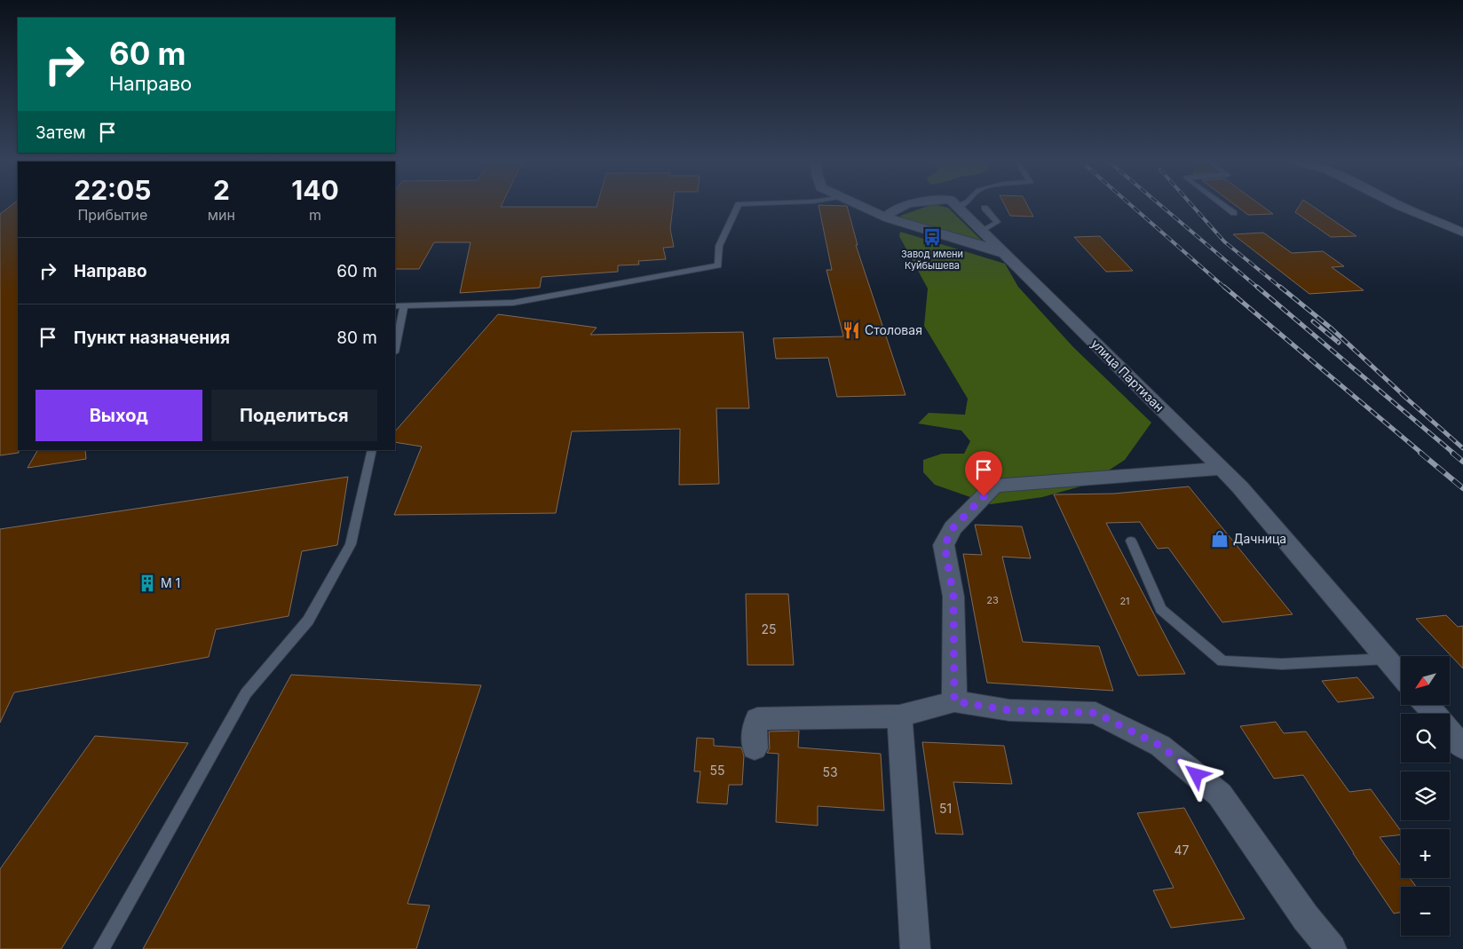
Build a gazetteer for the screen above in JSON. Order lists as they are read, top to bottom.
{
  "streets": {
    "street": ["улица Партизан"]
  },
  "places": {
    "bus stop": ["Завод имени Куйбышева"],
    "restaurant": ["Столовая"],
    "shop": ["Дачница"],
    "building": ["M 1"]
  },
  "house_numbers": [
    "23",
    "21",
    "25",
    "55",
    "53",
    "51",
    "47"
  ],
  "north": "bottom left",
  "page": {
    "turn": ["60 m", "Направо"],
    "then": "Затем",
    "eta": [
      "22:05",
      "Прибытие",
      "2",
      "мин",
      "140",
      "m"
    ],
    "list": [
      {
        "name": "Направо",
        "value": "60 m"
      },
      {
        "name": "Пункт назначения",
        "value": "80 m"
      }
    ],
    "buttons": ["Выход", "Поделиться"],
    "map_buttons": ["+", "−"]
  }
}
